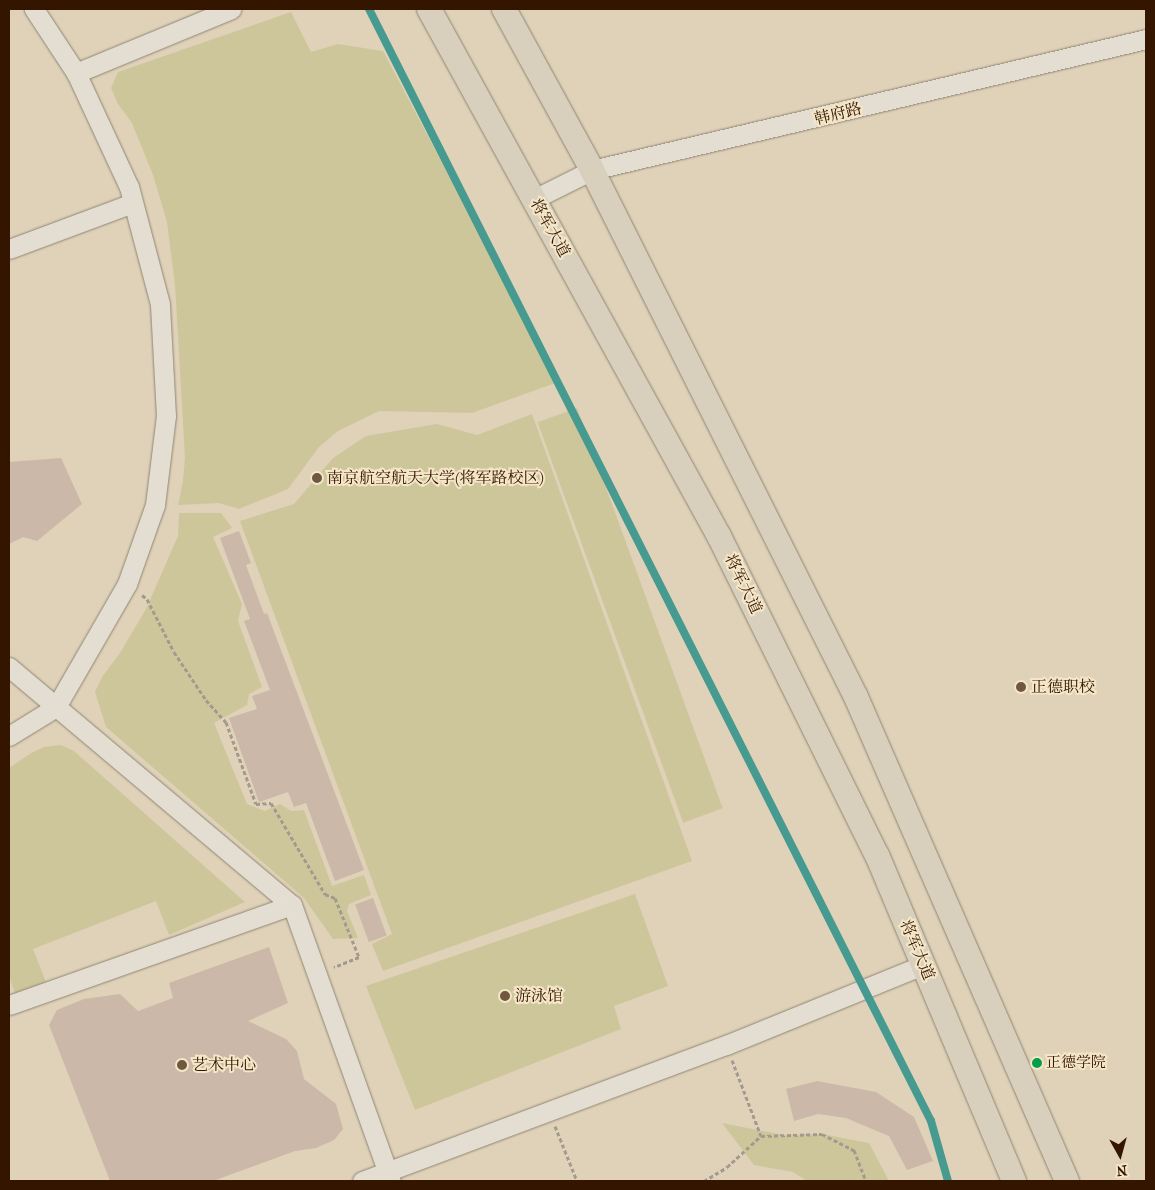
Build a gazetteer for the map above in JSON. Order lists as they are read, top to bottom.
{
  "streets": {
    "main road": ["将军大道"],
    "street": ["韩府路"]
  },
  "crossings": [
    ["韩府路", "将军大道"]
  ],
  "places": [
    "南京航空航天大学(将军路校区)",
    "正德职校",
    "游泳馆",
    "正德学院",
    "艺术中心"
  ],
  "north": "bottom"
}
